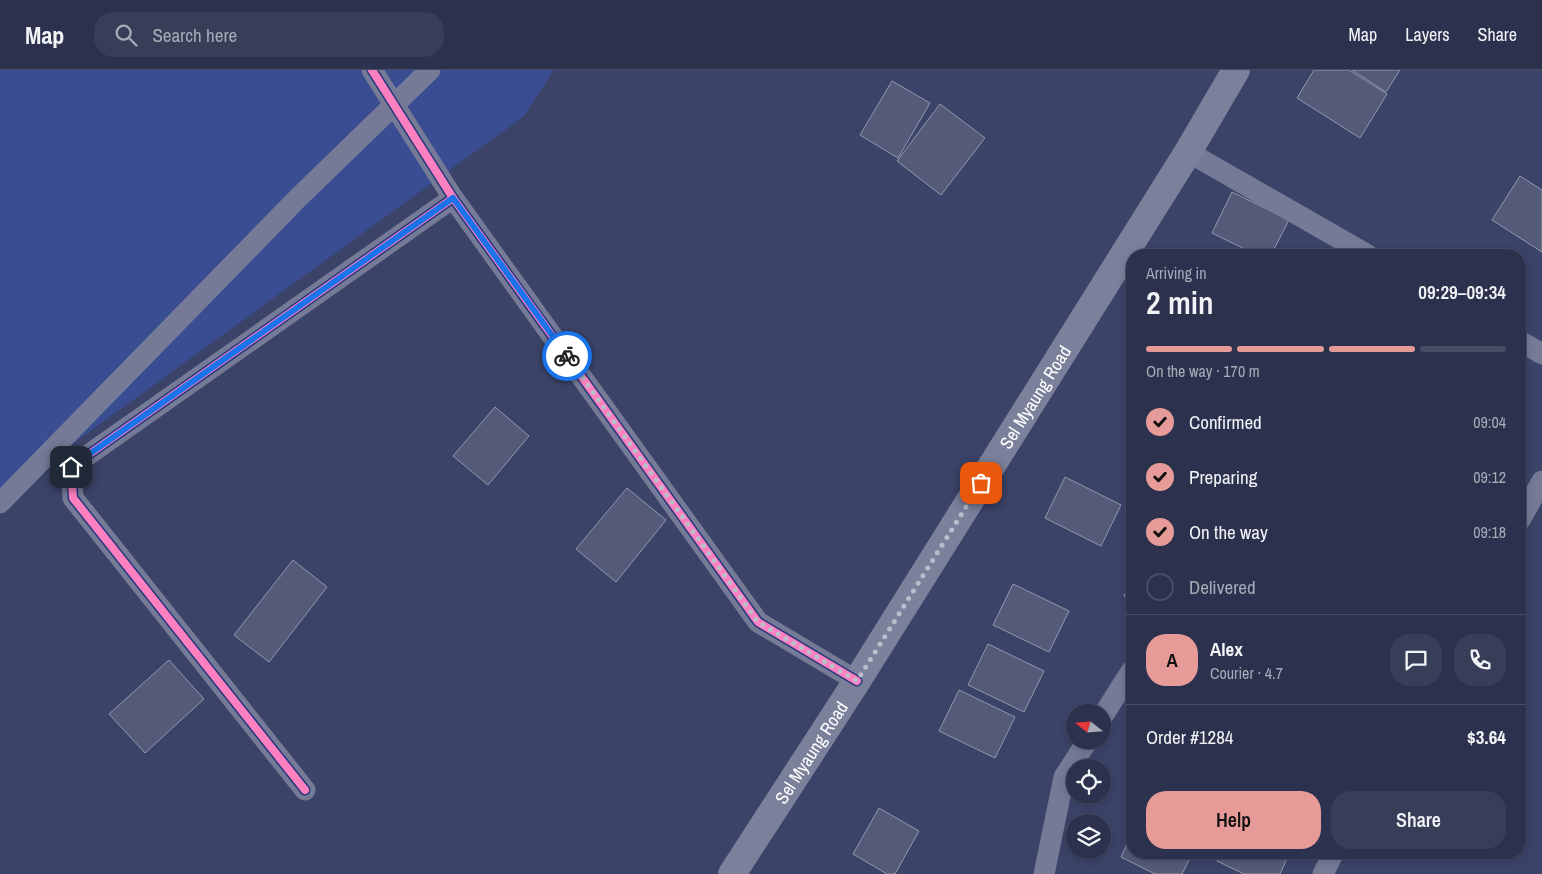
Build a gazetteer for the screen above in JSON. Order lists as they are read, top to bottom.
{
  "streets": {
    "main road": ["Sel Myaung Road"]
  },
  "north": "left",
  "page": {
    "header": "Map",
    "search": "Search here",
    "nav": ["Map", "Layers", "Share"],
    "heading": ["2 min", "Arriving in", "09:29–09:34"],
    "panel": [
      "Alex",
      "Courier · 4.7",
      "Order #1284",
      "$3.64"
    ],
    "bar": "On the way · 170 m",
    "list": [
      ["Confirmed", "09:04"],
      ["Preparing", "09:12"],
      ["On the way", "09:18"],
      "Delivered"
    ],
    "round": "A",
    "buttons": ["Help", "Share"]
  }
}
